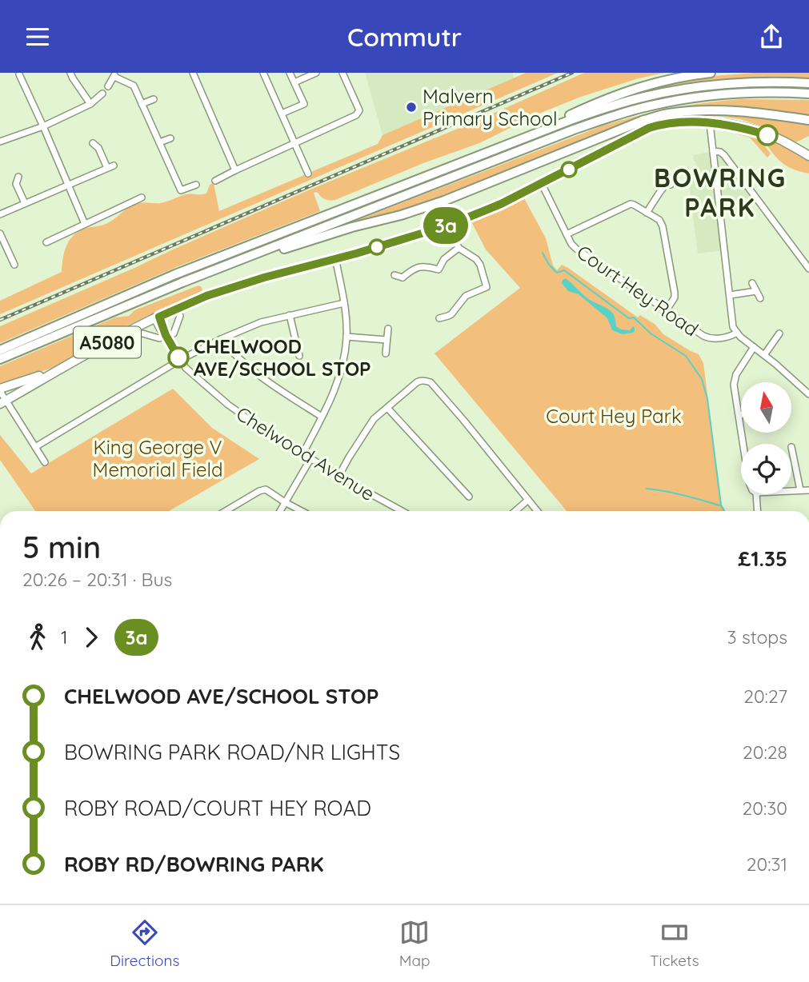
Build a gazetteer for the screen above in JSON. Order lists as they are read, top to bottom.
{
  "streets": {
    "main road": ["A5080"],
    "street": ["Court Hey Road", "Chelwood Avenue"]
  },
  "crossings": [
    ["Court Hey Road", "A5080"],
    ["A5080", "Chelwood Avenue"]
  ],
  "districts": ["BOWRING PARK"],
  "parks": ["Court Hey Park", "King George V Memorial Field"],
  "places": ["Malvern Primary School", "CHELWOOD AVE/SCHOOL STOP"],
  "lines": ["bus line 3a"],
  "north": "top",
  "page": {
    "header": "Commutr",
    "on_map": "3a",
    "heading": ["5 min", "20:26 – 20:31 · Bus", "£1.35"],
    "legs": ["1", "3a", "3 stops"],
    "list": [
      {
        "name": "CHELWOOD AVE/SCHOOL STOP",
        "value": "20:27"
      },
      {
        "name": "BOWRING PARK ROAD/NR LIGHTS",
        "value": "20:28"
      },
      {
        "name": "ROBY ROAD/COURT HEY ROAD",
        "value": "20:30"
      },
      {
        "name": "ROBY RD/BOWRING PARK",
        "value": "20:31"
      }
    ],
    "tabs": ["Directions", "Map", "Tickets"]
  }
}
